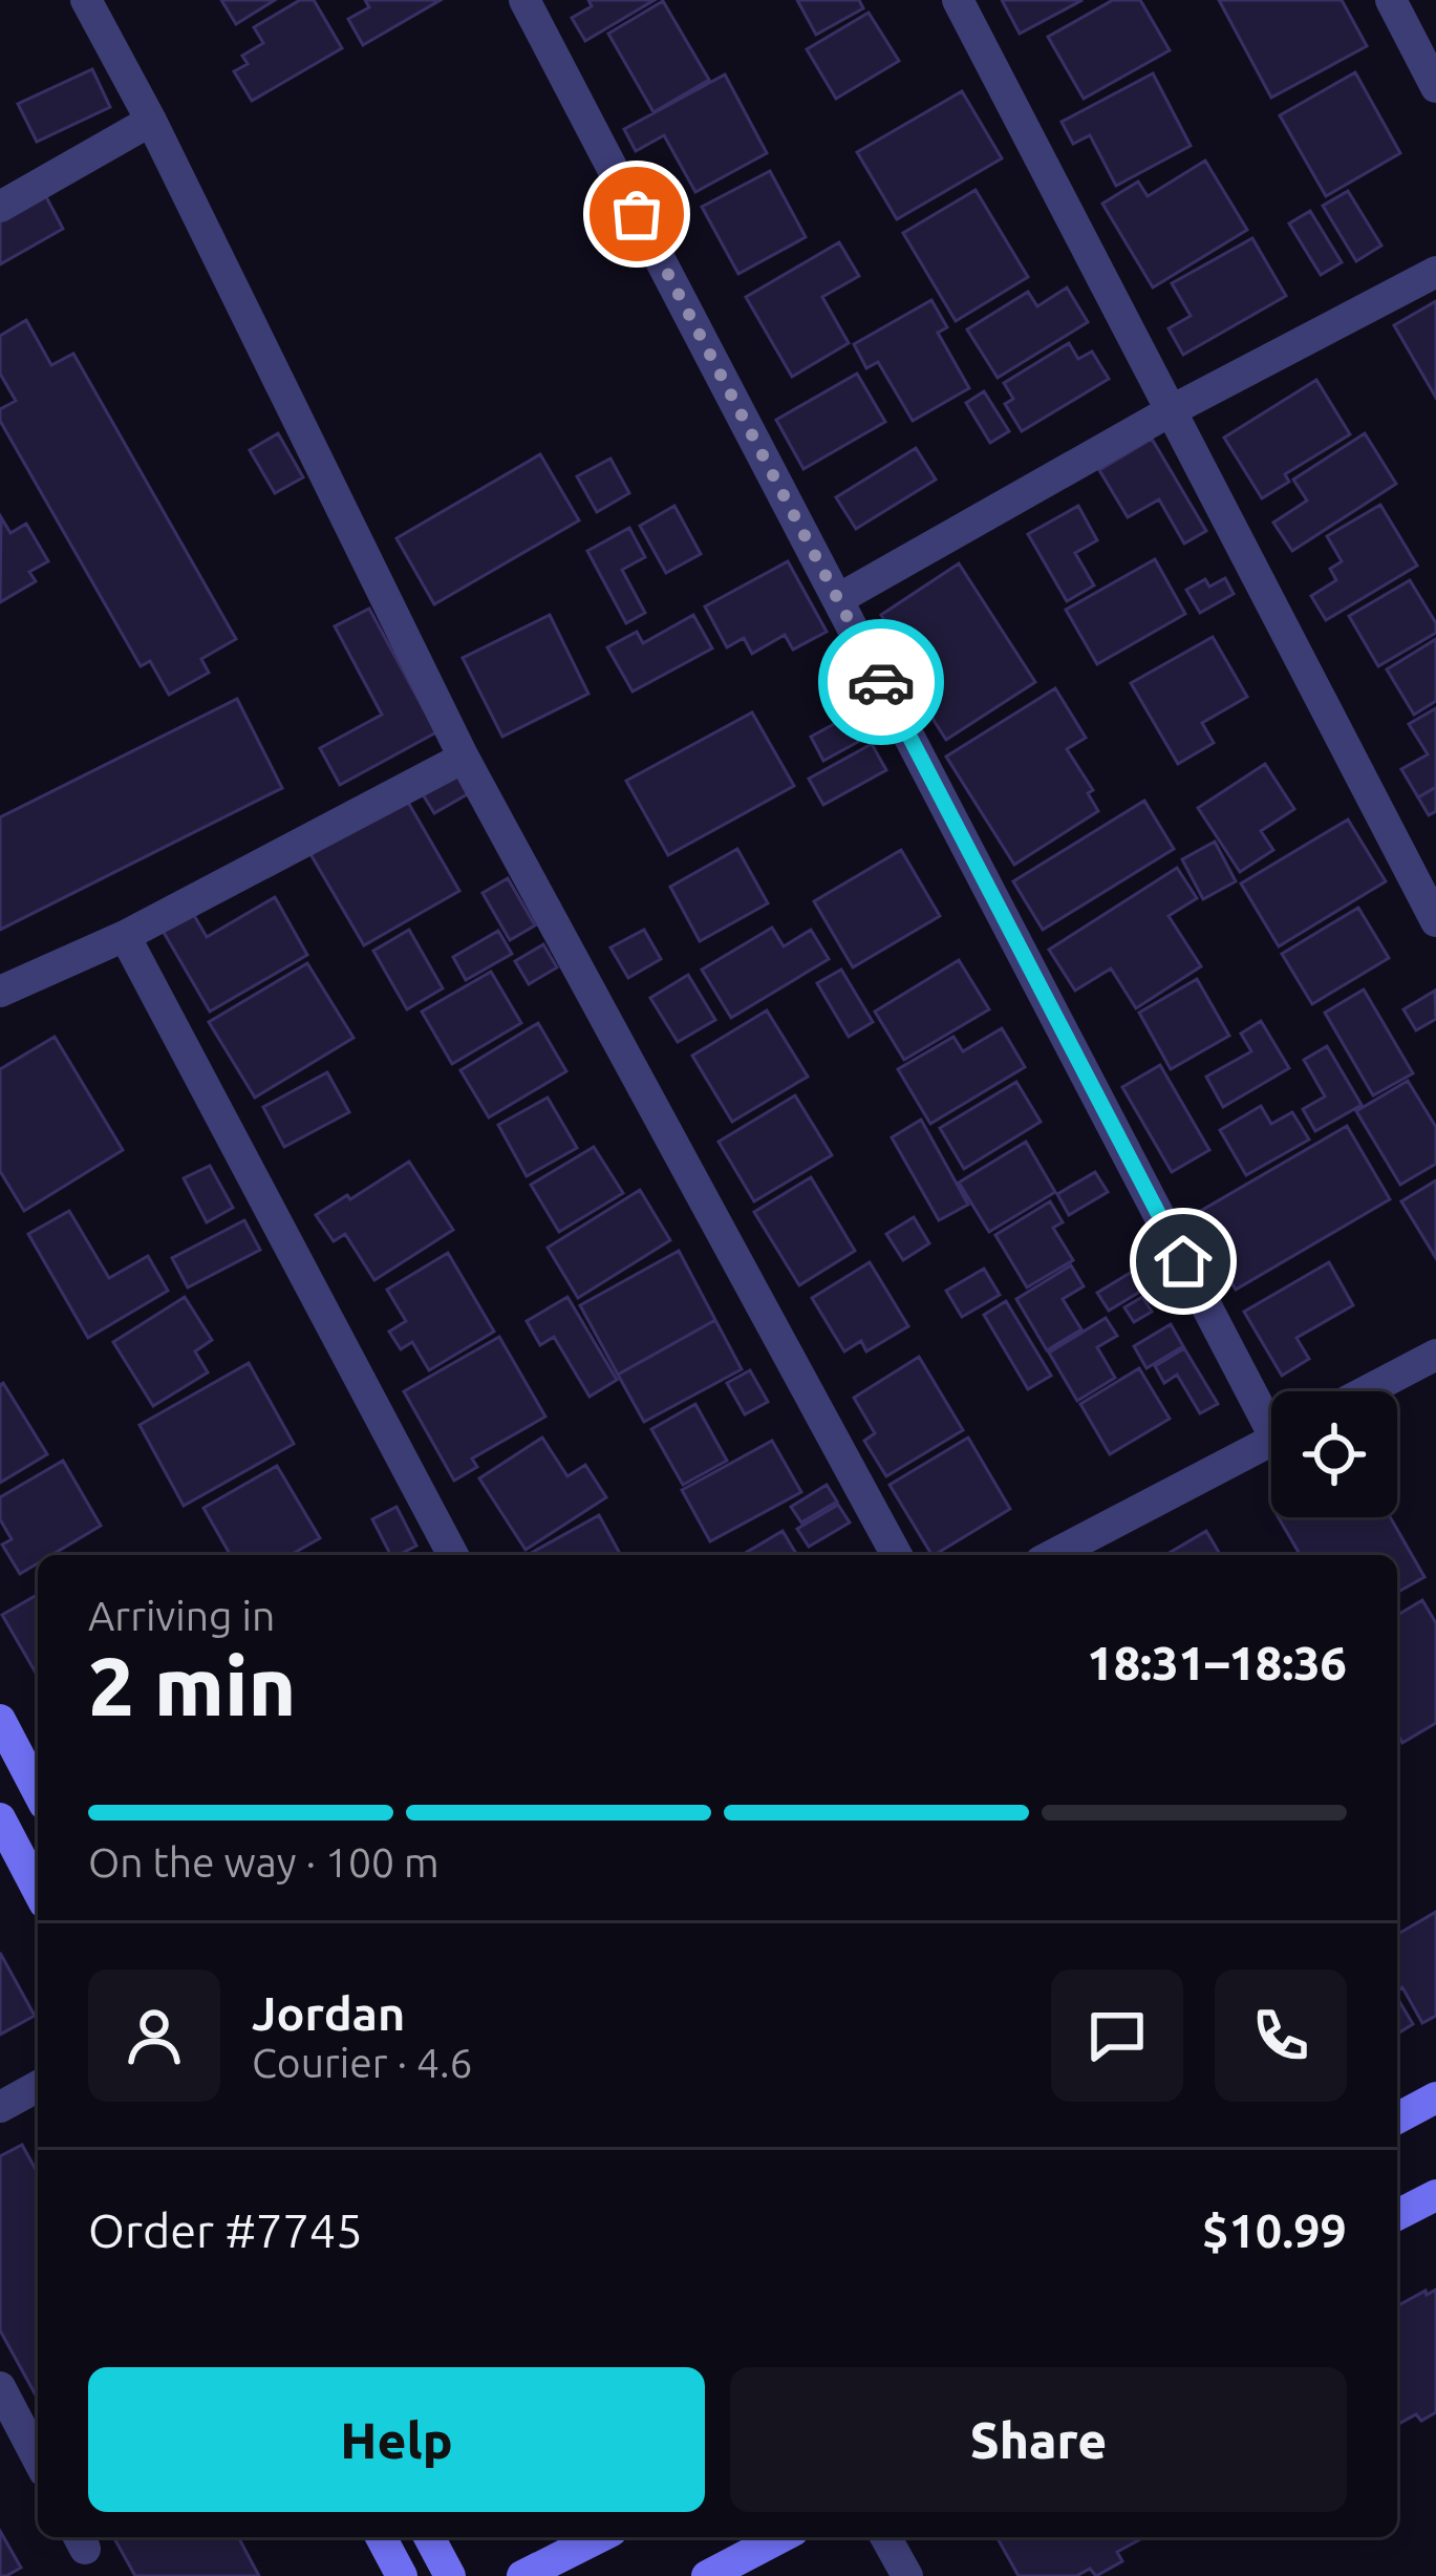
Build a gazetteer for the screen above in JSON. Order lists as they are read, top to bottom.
{
  "page": {
    "heading": ["2 min", "Arriving in", "18:31–18:36"],
    "panel": [
      "Jordan",
      "Courier · 4.6",
      "Order #7745",
      "$10.99"
    ],
    "bar": "On the way · 100 m",
    "buttons": ["Help", "Share"]
  }
}
